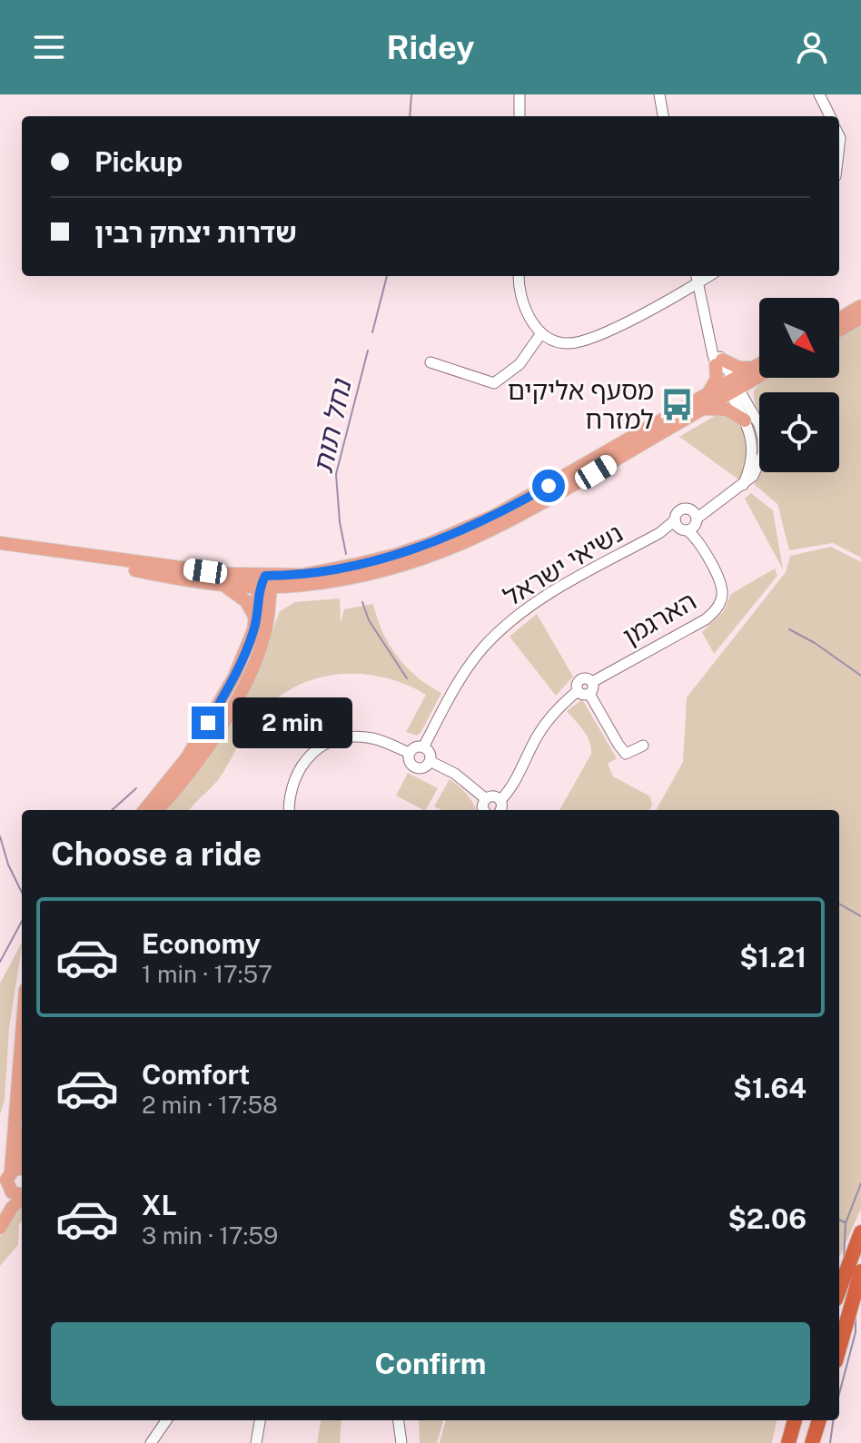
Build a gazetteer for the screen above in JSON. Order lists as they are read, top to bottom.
{
  "streets": {
    "street": ["נשיאי ישראל", "הארגמן"]
  },
  "crossings": [
    ["נשיאי ישראל", "הארגמן"]
  ],
  "water": ["נחל תות"],
  "places": {
    "bus stop": ["מסעף אליקים למזרח"]
  },
  "north": "bottom right",
  "page": {
    "header": "Ridey",
    "banner": ["Pickup", "שדרות יצחק רבין"],
    "bubble": "2 min",
    "heading": "Choose a ride",
    "list": [
      {
        "name": "Economy",
        "note": "1 min · 17:57",
        "value": "$1.21"
      },
      {
        "name": "Comfort",
        "note": "2 min · 17:58",
        "value": "$1.64"
      },
      {
        "name": "XL",
        "note": "3 min · 17:59",
        "value": "$2.06"
      }
    ],
    "buttons": "Confirm"
  }
}
